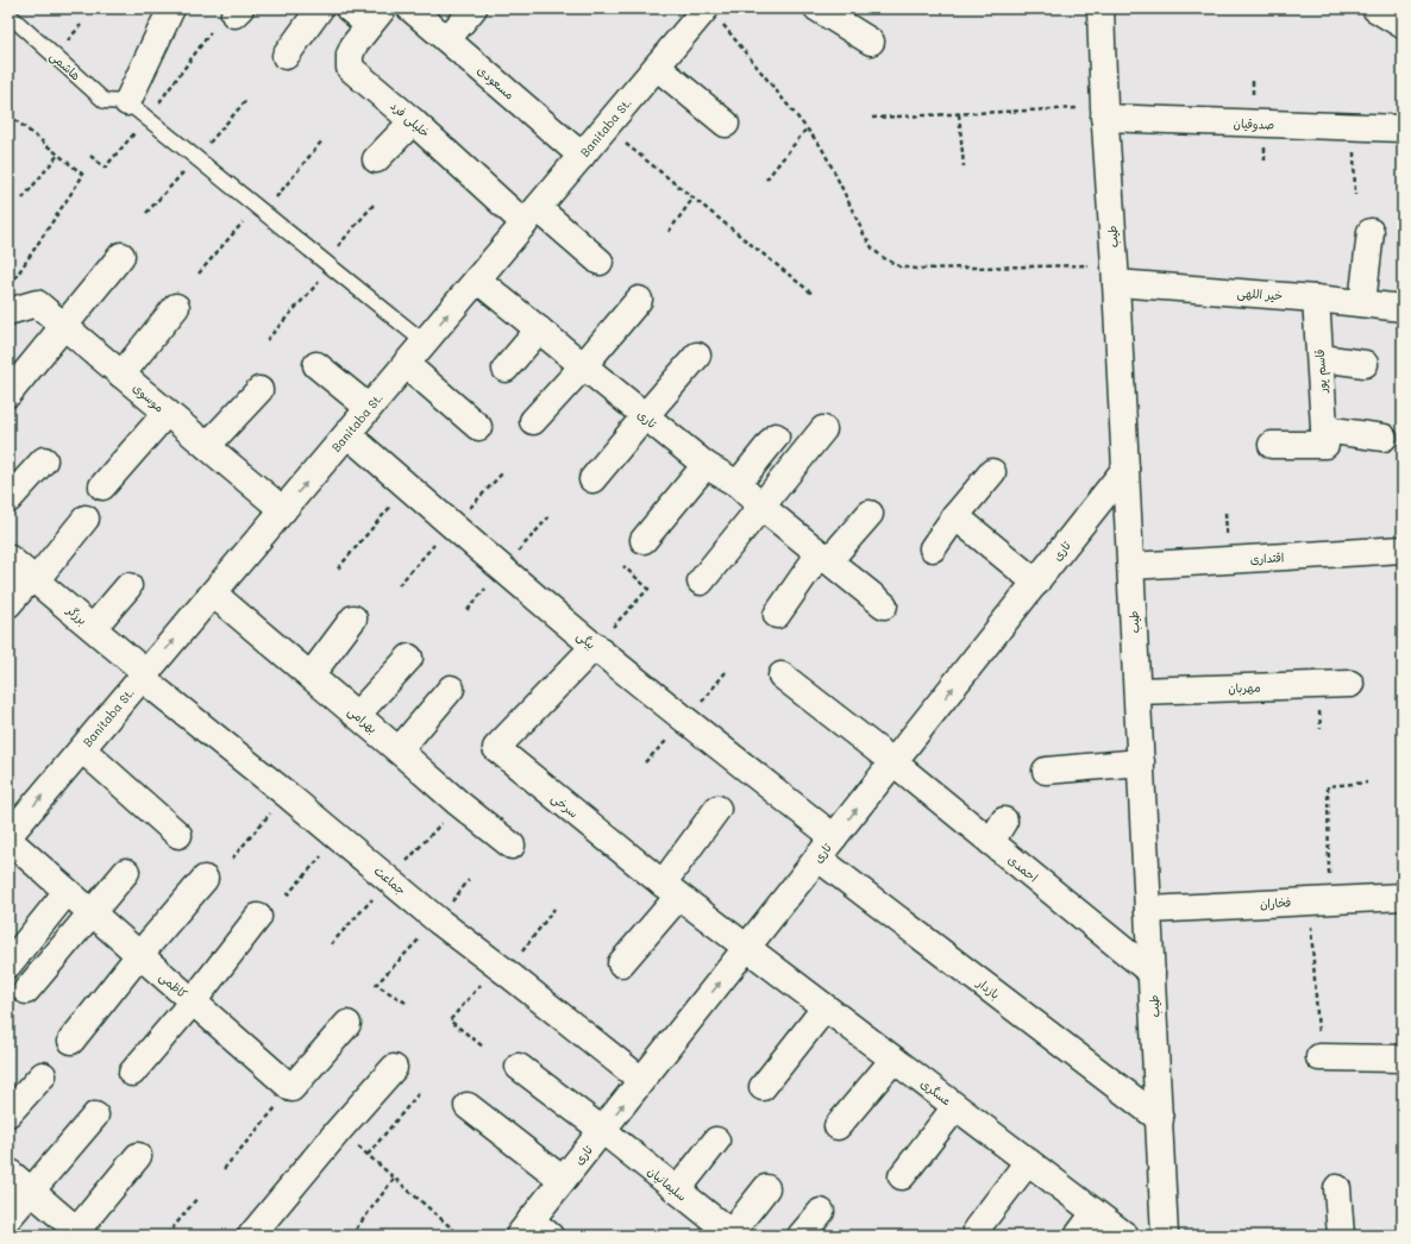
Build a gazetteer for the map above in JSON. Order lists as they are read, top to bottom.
{
  "streets": {
    "street": [
      "مسعودی",
      "خلیلی فرد",
      "صدوقیان",
      "Banitaba St.",
      "طیب",
      "خیر اللهی",
      "قاسم پور",
      "موسوی",
      "تاری",
      "اقتداری",
      "برزگر",
      "بیگی",
      "مهربان",
      "بهرامی",
      "سرخی",
      "احمدی",
      "جماعت",
      "فخاران",
      "کاظمی",
      "بازدار",
      "عسگری",
      "سلیمانیان"
    ],
    "lane": ["هاشمی"]
  },
  "crossings": [
    ["مسعودی", "Banitaba St."],
    ["خلیلی فرد", "Banitaba St."],
    ["صدوقیان", "طیب"],
    ["Banitaba St.", "موسوی"],
    ["Banitaba St.", "تاری"],
    ["Banitaba St.", "برزگر"],
    ["Banitaba St.", "بیگی"],
    ["Banitaba St.", "بهرامی"],
    ["Banitaba St.", "جماعت"],
    ["طیب", "خیر اللهی"],
    ["طیب", "تاری"],
    ["طیب", "اقتداری"],
    ["طیب", "مهربان"],
    ["طیب", "احمدی"],
    ["طیب", "فخاران"],
    ["طیب", "بازدار"],
    ["خیر اللهی", "قاسم پور"],
    ["تاری", "بیگی"],
    ["تاری", "سرخی"],
    ["تاری", "احمدی"],
    ["تاری", "جماعت"],
    ["تاری", "بازدار"],
    ["تاری", "عسگری"],
    ["تاری", "سلیمانیان"],
    ["برزگر", "جماعت"],
    ["بیگی", "سرخی"],
    ["سرخی", "عسگری"]
  ]
}
